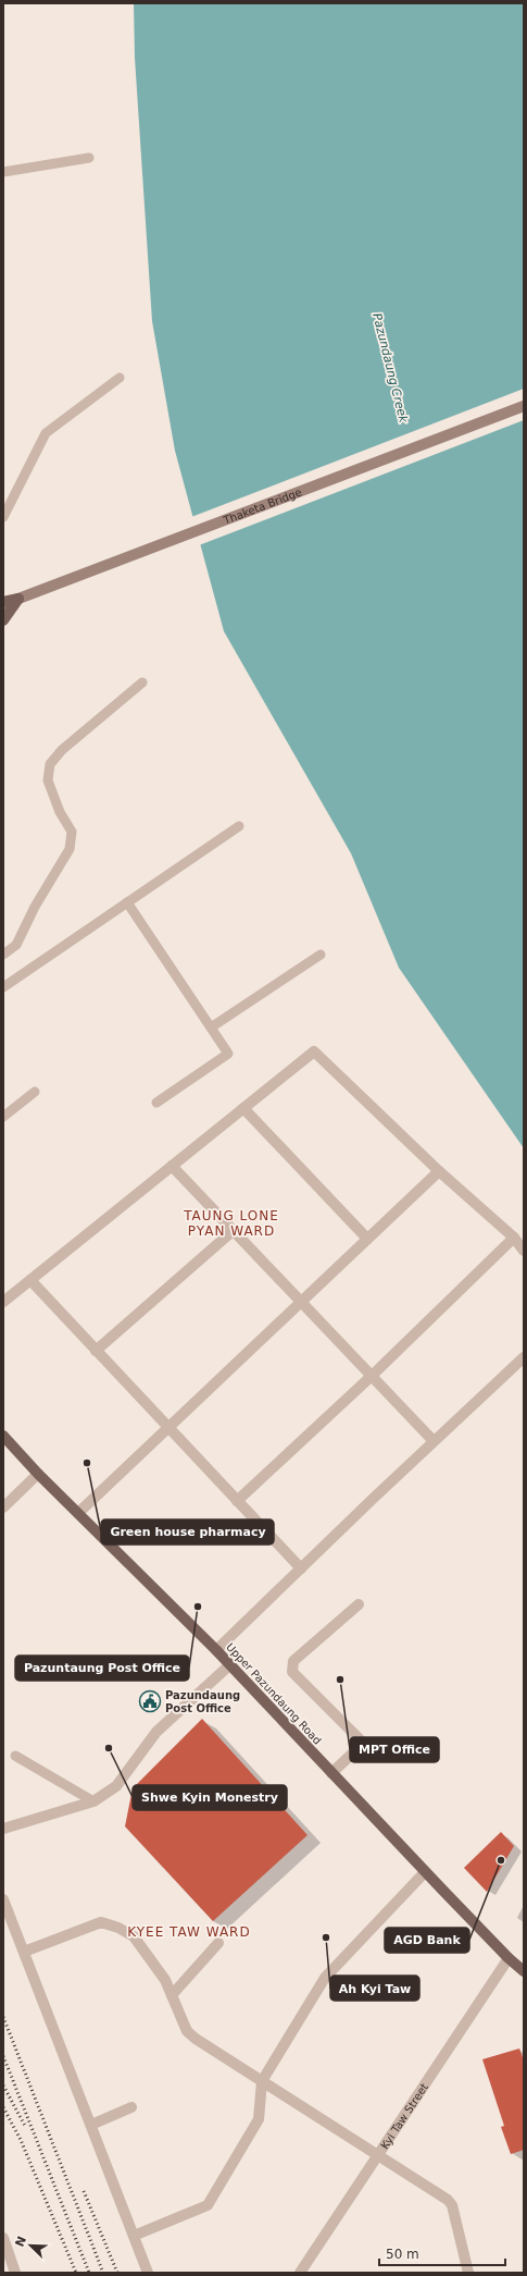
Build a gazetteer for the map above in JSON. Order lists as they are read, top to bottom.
{
  "streets": {
    "main road": ["Thaketa Bridge", "Upper Pazundaung Road"],
    "street": ["Kyi Taw Street"]
  },
  "crossings": [
    ["Upper Pazundaung Road", "Kyi Taw Street"]
  ],
  "districts": ["TAUNG LONE PYAN WARD", "KYEE TAW WARD"],
  "water": ["Pazundaung Creek"],
  "places": {
    "other": [
      "Green house pharmacy",
      "Pazuntaung Post Office",
      "MPT Office",
      "Shwe Kyin Monestry",
      "AGD Bank",
      "Ah Kyi Taw"
    ],
    "public building": ["Pazundaung Post Office"]
  },
  "scale_bar": "50 m",
  "north": "top left"
}
